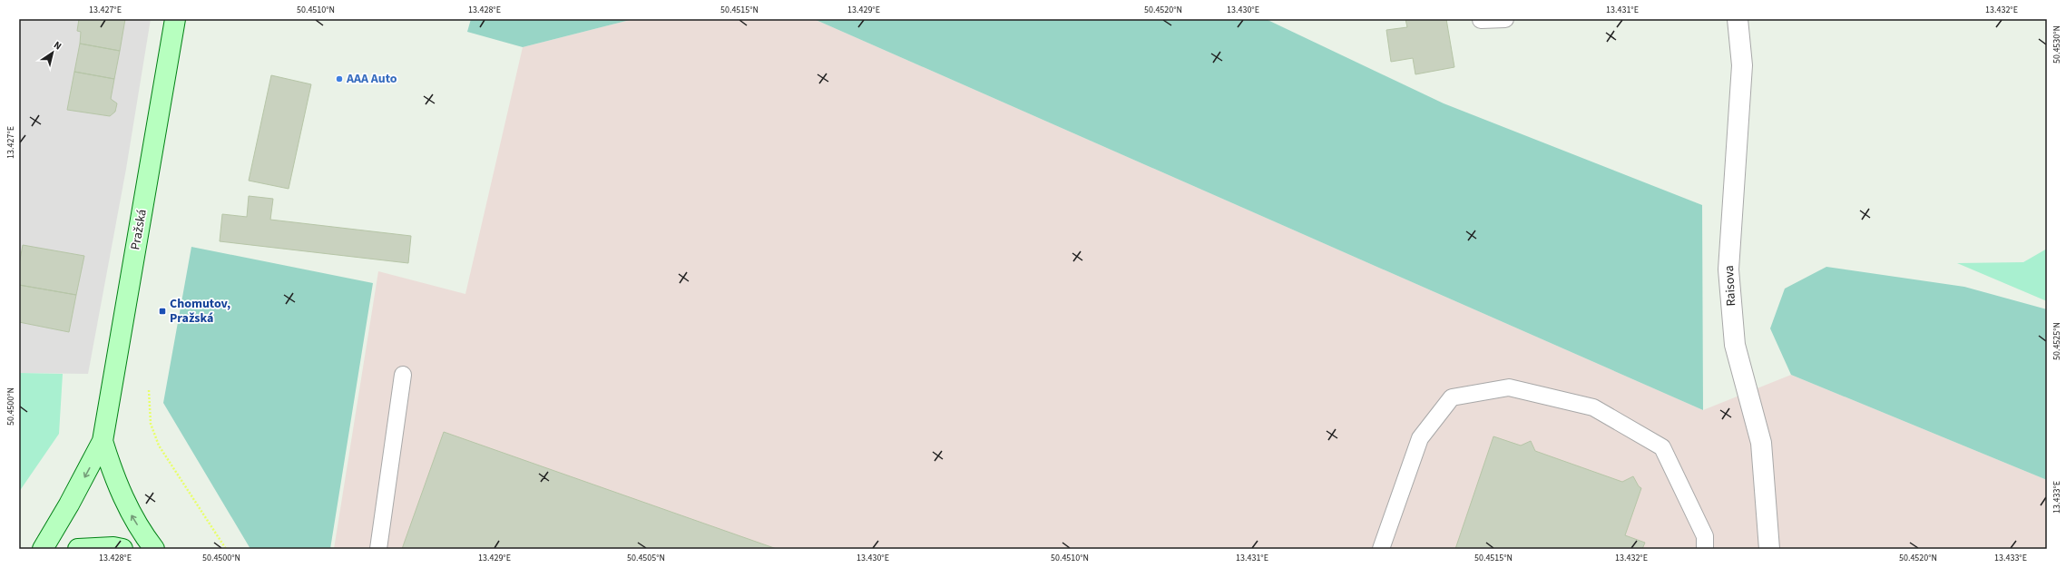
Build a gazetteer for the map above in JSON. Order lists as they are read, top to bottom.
{
  "streets": {
    "main road": ["Pražská"],
    "street": ["Raisova"]
  },
  "places": {
    "other": ["AAA Auto"],
    "transit": ["Chomutov, Pražská"]
  },
  "north": "top right",
  "coordinates": [
    "13.427°E",
    "50.4510°N",
    "13.428°E",
    "50.4515°N",
    "13.429°E",
    "50.4520°N",
    "13.430°E",
    "13.431°E",
    "13.432°E",
    "50.4530°N",
    "50.4525°N",
    "50.4500°N",
    "13.433°E",
    "50.4505°N"
  ]
}
